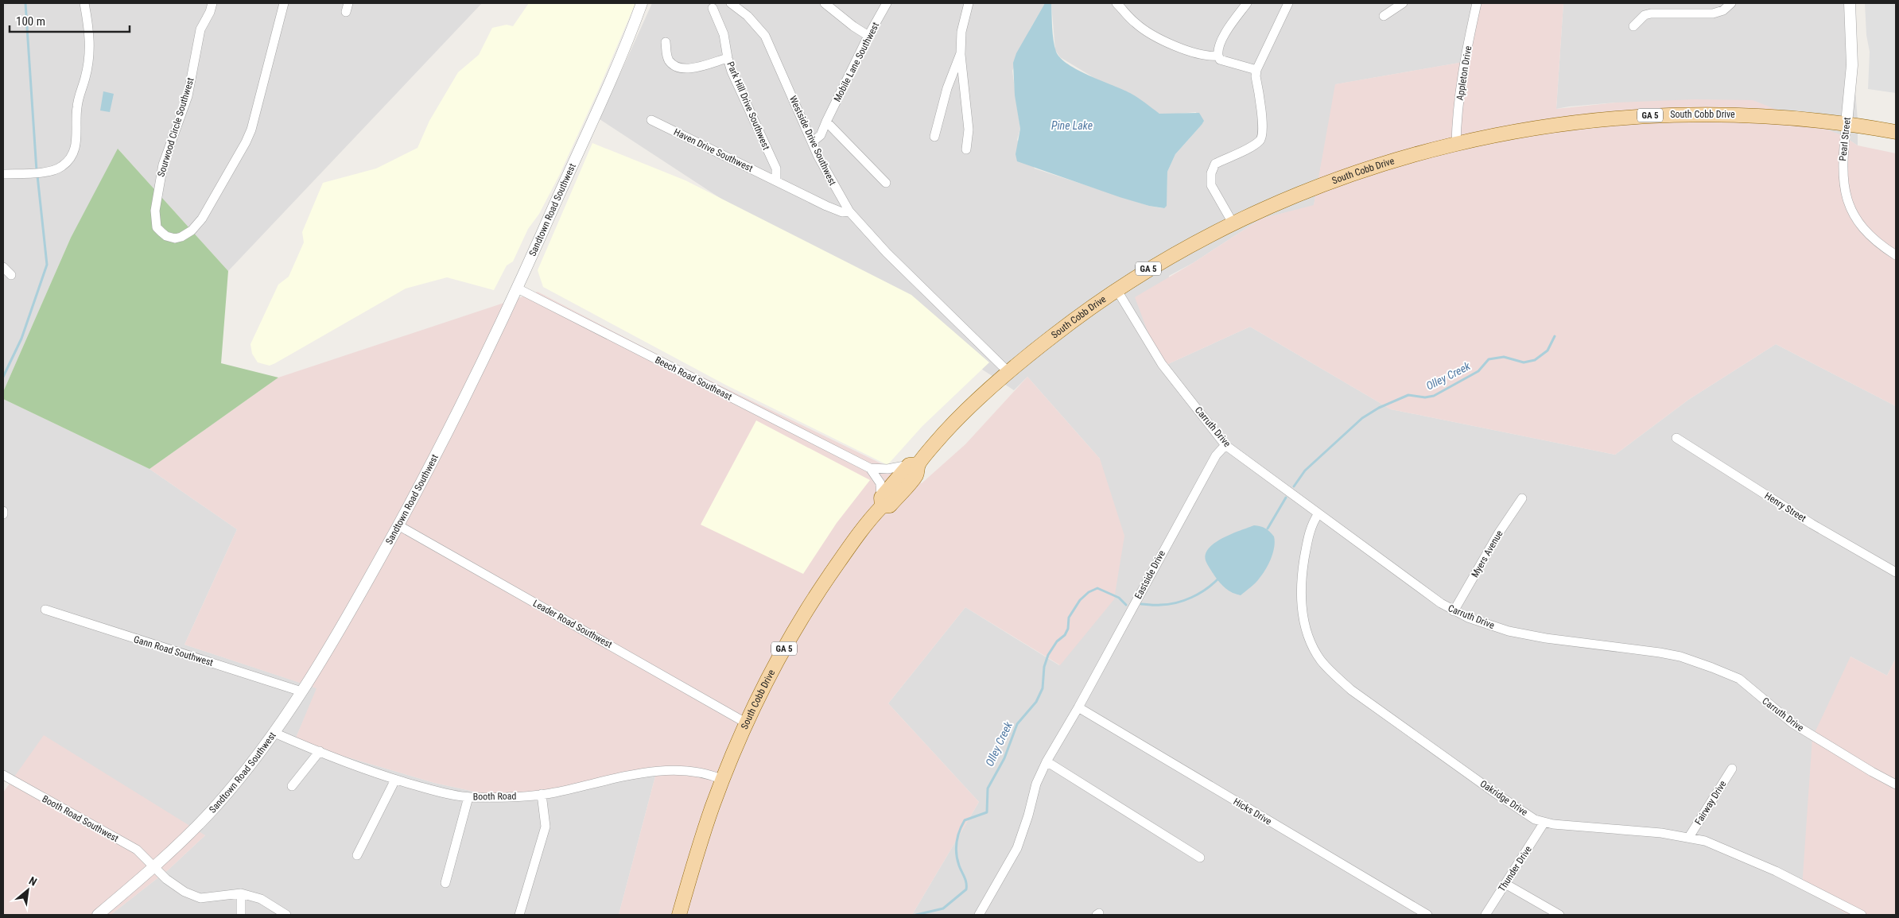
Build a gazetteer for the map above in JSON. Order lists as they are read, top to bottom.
{
  "streets": {
    "main road": ["South Cobb Drive", "GA 5"],
    "street": [
      "Mobile Lane Southwest",
      "Appleton Drive",
      "Park Hill Drive Southwest",
      "Sourwood Circle Southwest",
      "Pearl Street",
      "Westside Drive Southwest",
      "Haven Drive Southwest",
      "Sandtown Road Southwest",
      "Beech Road Southeast",
      "Carruth Drive",
      "Henry Street",
      "Myers Avenue",
      "Eastside Drive",
      "Leader Road Southwest",
      "Gann Road Southwest",
      "Booth Road",
      "Oakridge Drive",
      "Fairway Drive",
      "Hicks Drive",
      "Booth Road Southwest",
      "Thunder Drive"
    ]
  },
  "crossings": [
    ["Mobile Lane Southwest", "Westside Drive Southwest"],
    ["Appleton Drive", "South Cobb Drive"],
    ["Park Hill Drive Southwest", "Haven Drive Southwest"],
    ["South Cobb Drive", "Pearl Street"],
    ["South Cobb Drive", "Westside Drive Southwest"],
    ["South Cobb Drive", "Beech Road Southeast"],
    ["South Cobb Drive", "Carruth Drive"],
    ["South Cobb Drive", "Leader Road Southwest"],
    ["South Cobb Drive", "Booth Road"],
    ["Westside Drive Southwest", "Haven Drive Southwest"],
    ["Sandtown Road Southwest", "Beech Road Southeast"],
    ["Sandtown Road Southwest", "Leader Road Southwest"],
    ["Sandtown Road Southwest", "Gann Road Southwest"],
    ["Sandtown Road Southwest", "Booth Road"],
    ["Sandtown Road Southwest", "Booth Road Southwest"],
    ["Carruth Drive", "Myers Avenue"],
    ["Carruth Drive", "Eastside Drive"],
    ["Carruth Drive", "Oakridge Drive"],
    ["Eastside Drive", "Hicks Drive"],
    ["Oakridge Drive", "Fairway Drive"],
    ["Oakridge Drive", "Thunder Drive"]
  ],
  "water": ["Pine Lake", "Olley Creek"],
  "scale_bar": "100 m",
  "north": "top right"
}
